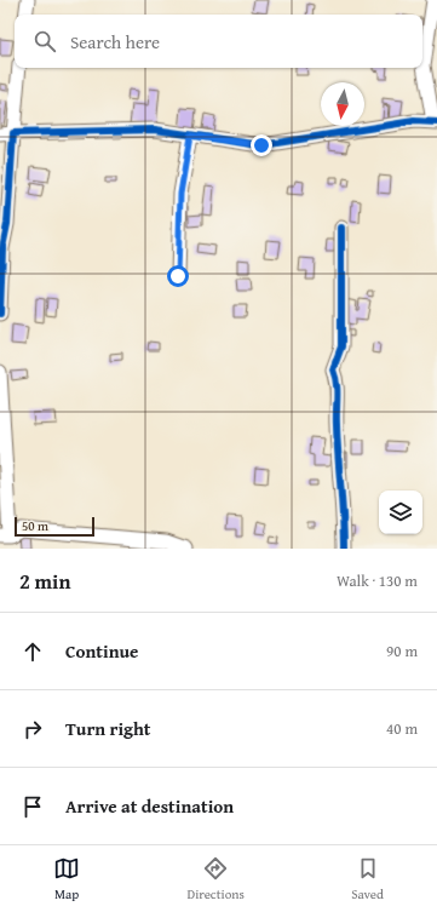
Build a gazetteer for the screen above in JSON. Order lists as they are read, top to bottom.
{
  "scale_bar": "50 m",
  "north": "bottom",
  "page": {
    "search": "Search here",
    "scale": "50 m",
    "heading": ["2 min", "Walk · 130 m"],
    "list": [
      ["Continue", "90 m"],
      ["Turn right", "40 m"],
      "Arrive at destination"
    ],
    "nav": ["Map", "Directions", "Saved"]
  }
}
